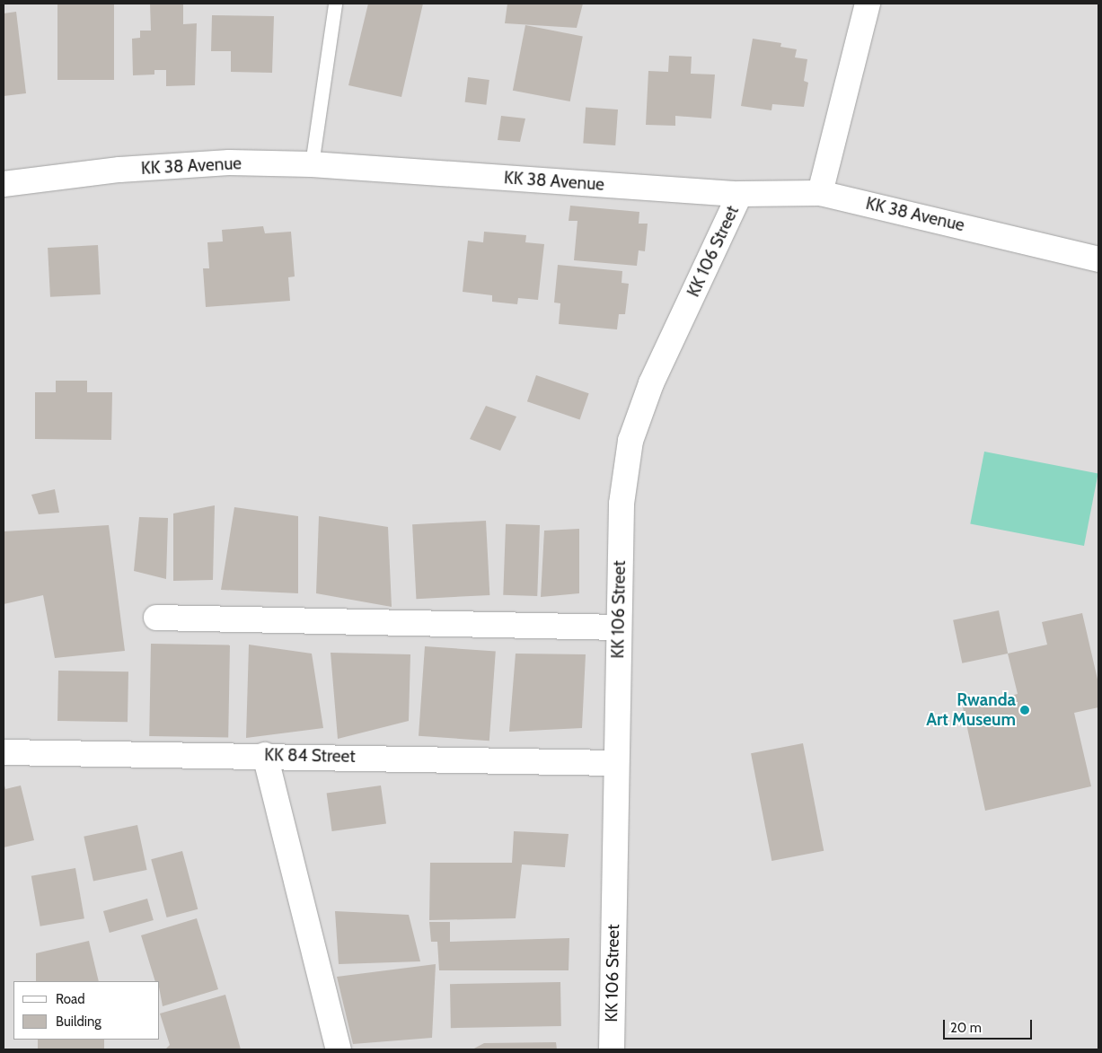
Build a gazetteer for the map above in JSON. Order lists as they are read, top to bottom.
{
  "streets": {
    "street": ["KK 38 Avenue", "KK 106 Street", "KK 84 Street"]
  },
  "crossings": [
    ["KK 38 Avenue", "KK 106 Street"],
    ["KK 106 Street", "KK 84 Street"]
  ],
  "places": ["Rwanda Art Museum"],
  "legend": ["Road", "Building"],
  "scale_bar": "20 m"
}
